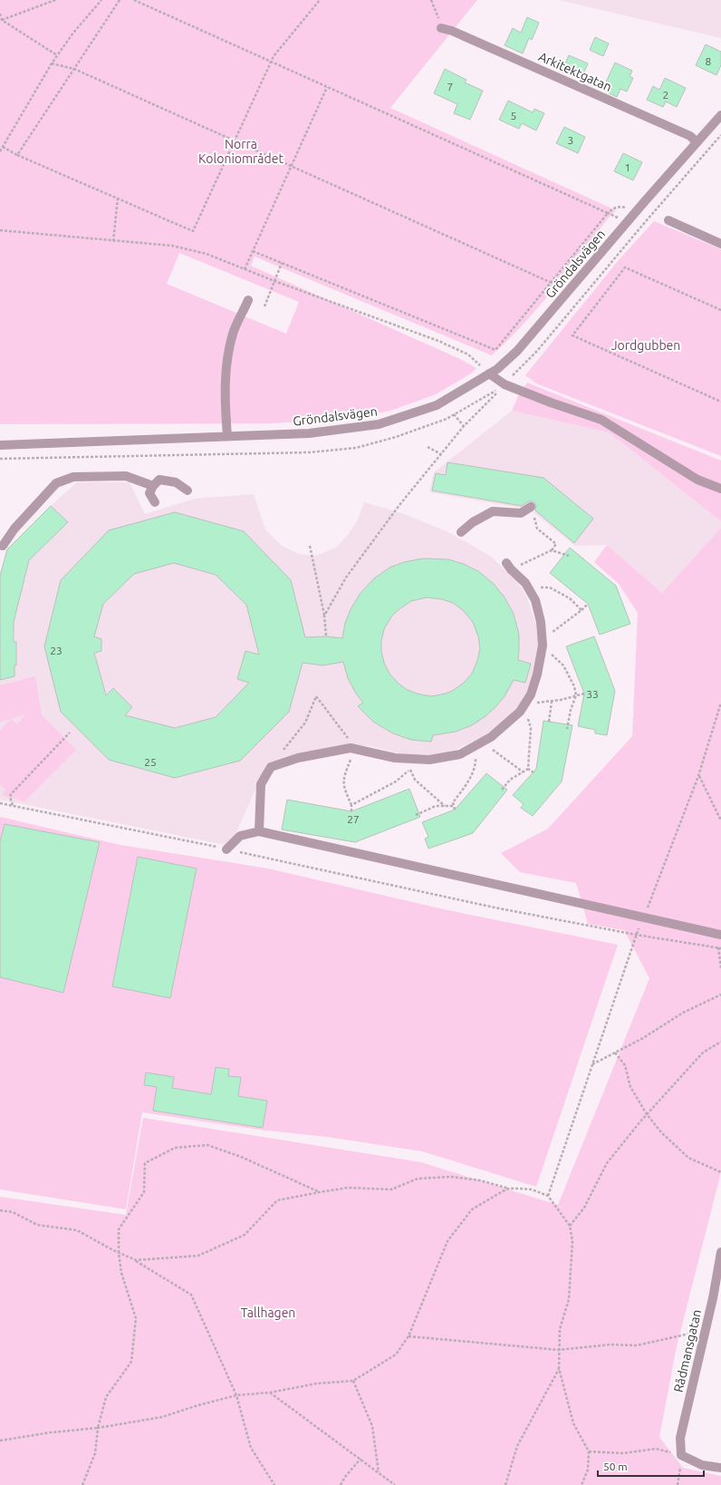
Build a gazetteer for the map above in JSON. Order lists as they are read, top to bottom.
{
  "streets": {
    "street": ["Arkitektgatan", "Gröndalsvägen", "Rådmansgatan"]
  },
  "crossings": [
    ["Arkitektgatan", "Gröndalsvägen"]
  ],
  "parks": ["Norra Koloniområdet", "Jordgubben", "Tallhagen"],
  "house_numbers": [
    "8",
    "7",
    "2",
    "5",
    "3",
    "1",
    "23",
    "33",
    "25",
    "27"
  ],
  "scale_bar": "50 m"
}
